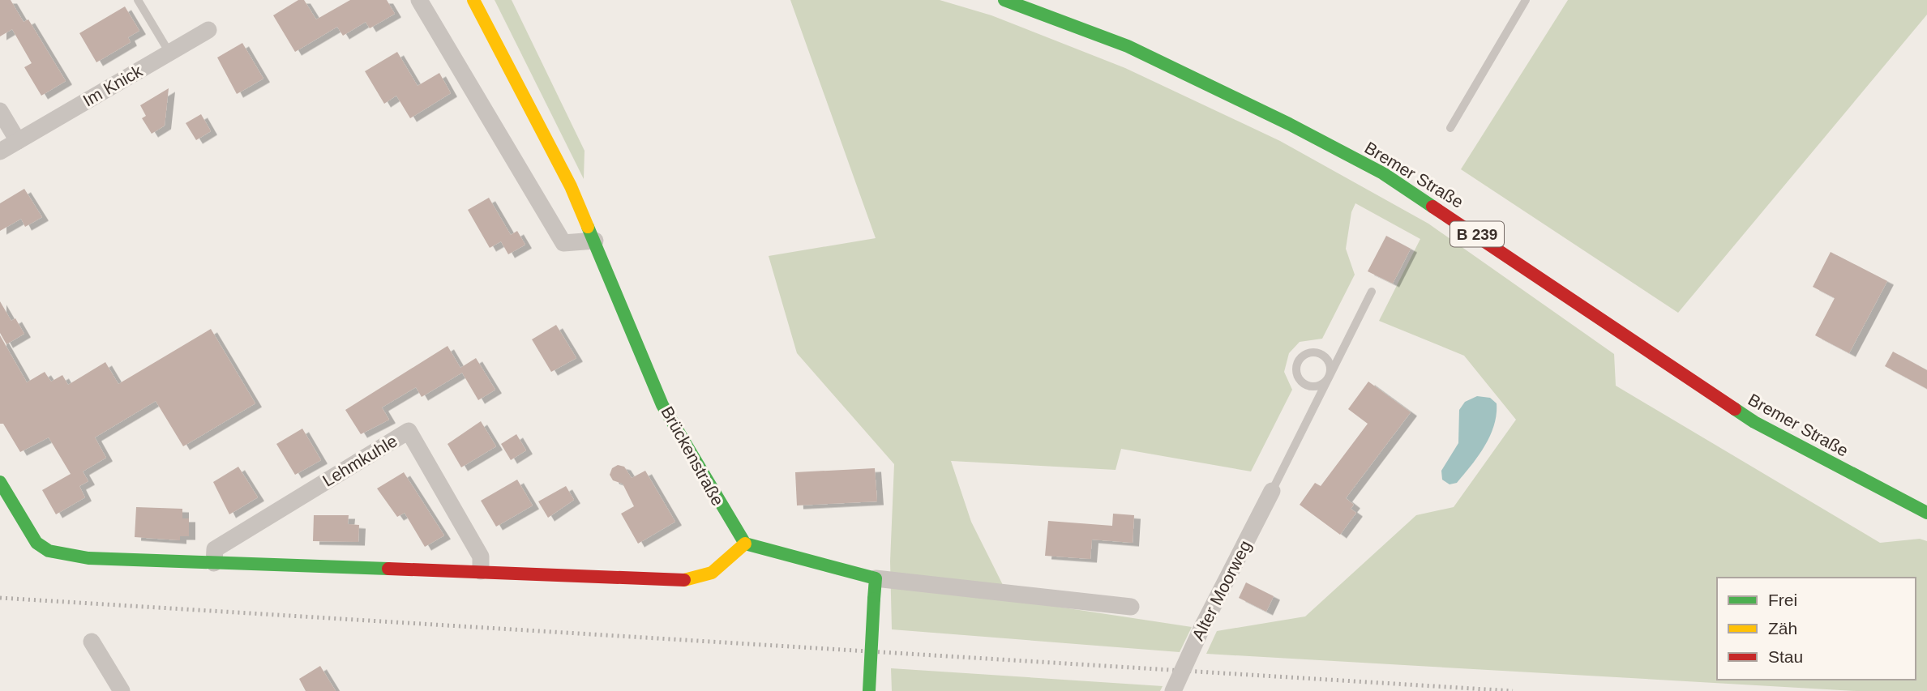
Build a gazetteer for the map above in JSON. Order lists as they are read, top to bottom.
{
  "streets": {
    "street": [
      "Im Knick",
      "Bremer Straße",
      "B 239",
      "Brückenstraße",
      "Lehmkuhle",
      "Alter Moorweg"
    ]
  },
  "legend": ["Frei", "Zäh", "Stau"]
}
